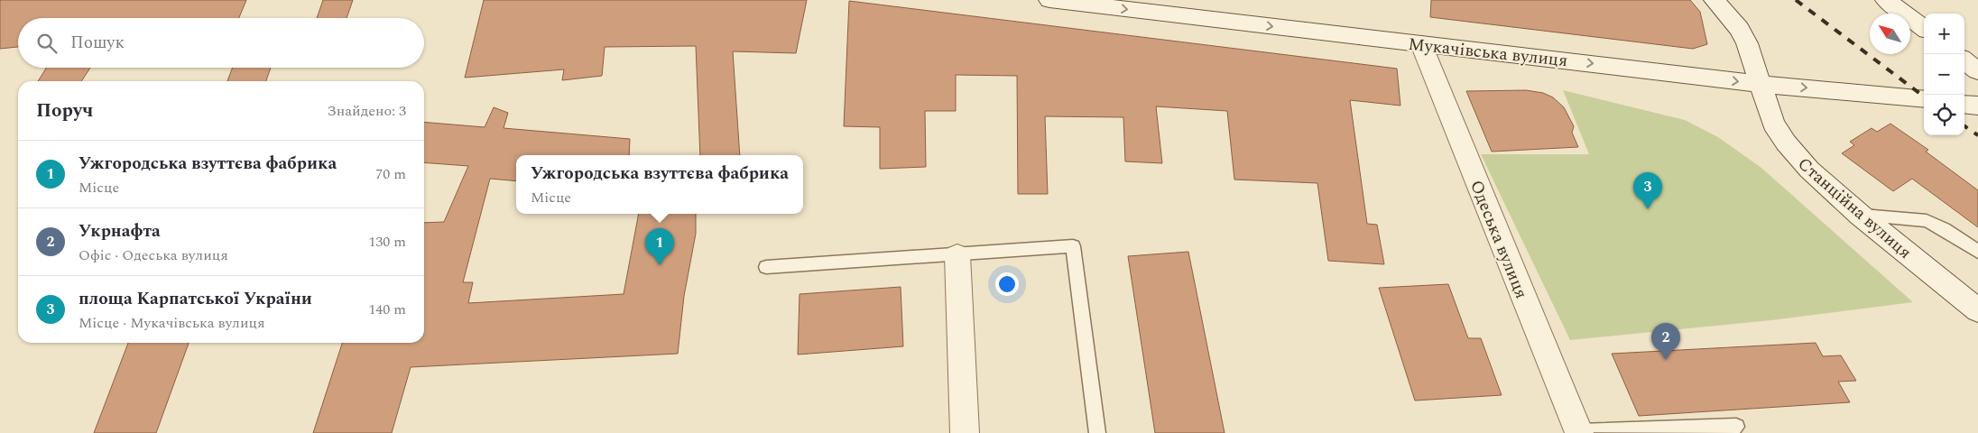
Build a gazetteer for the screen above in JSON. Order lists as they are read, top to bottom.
{
  "streets": {
    "main road": ["Мукачівська вулиця", "Станційна вулиця", "Одеська вулиця"]
  },
  "crossings": [
    ["Мукачівська вулиця", "Станційна вулиця"],
    ["Мукачівська вулиця", "Одеська вулиця"]
  ],
  "one_way": ["Мукачівська вулиця"],
  "north": "top left",
  "page": {
    "map_buttons": ["+", "−"],
    "search": "Пошук",
    "heading": ["Поруч", "Знайдено: 3"],
    "list": [
      {
        "mark": "1",
        "name": "Ужгородська взуттєва фабрика",
        "note": "Місце",
        "value": "70 m"
      },
      {
        "mark": "2",
        "name": "Укрнафта",
        "note": "Офіс · Одеська вулиця",
        "value": "130 m"
      },
      {
        "mark": "3",
        "name": "площа Карпатської України",
        "note": "Місце · Мукачівська вулиця",
        "value": "140 m"
      }
    ],
    "popup": ["Ужгородська взуттєва фабрика", "Місце"],
    "pins": ["3", "1", "2"]
  }
}
